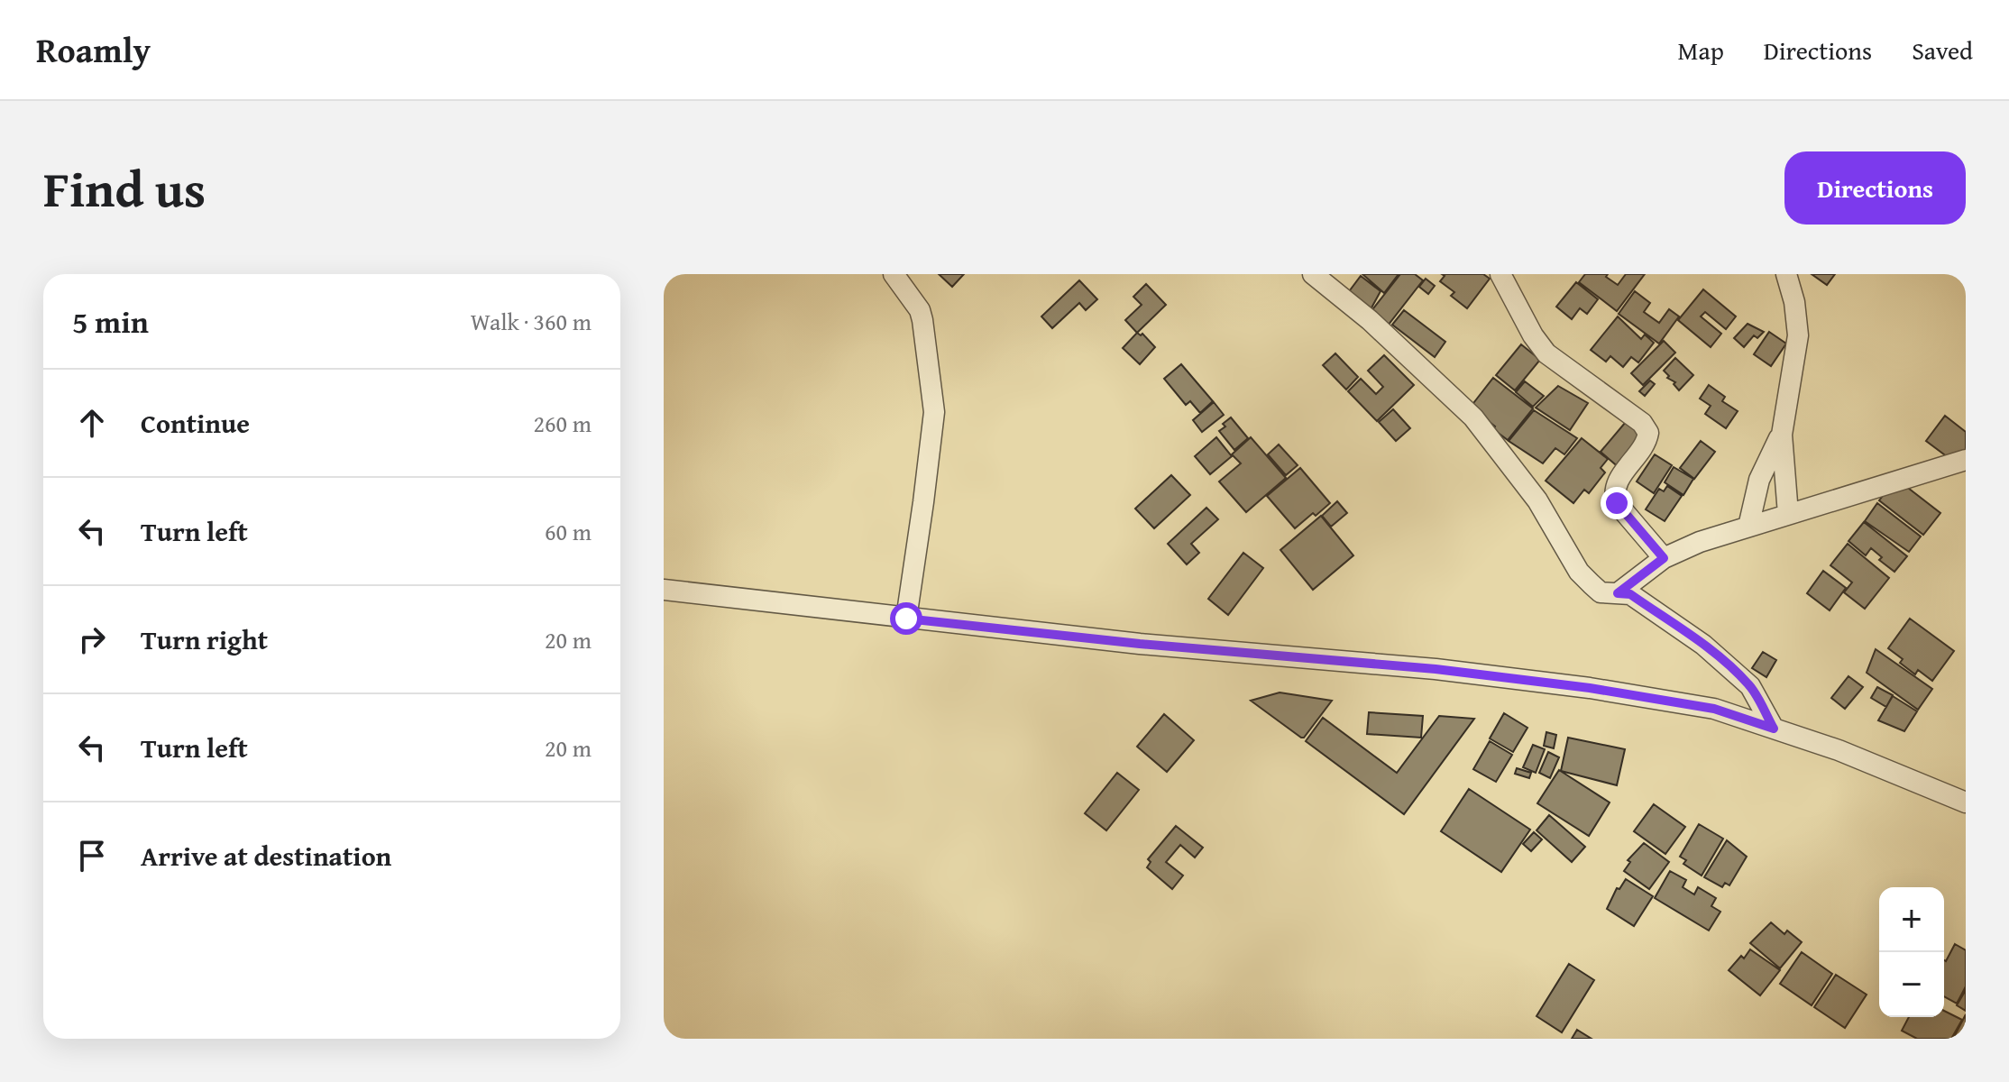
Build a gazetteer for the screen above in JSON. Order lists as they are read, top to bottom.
{
  "page": {
    "header": "Roamly",
    "nav": ["Map", "Directions", "Saved"],
    "title": "Find us",
    "buttons": "Directions",
    "heading": ["5 min", "Walk · 360 m"],
    "list": [
      ["Continue", "260 m"],
      ["Turn left", "60 m"],
      ["Turn right", "20 m"],
      ["Turn left", "20 m"],
      "Arrive at destination"
    ],
    "map_buttons": ["+", "−"]
  }
}
